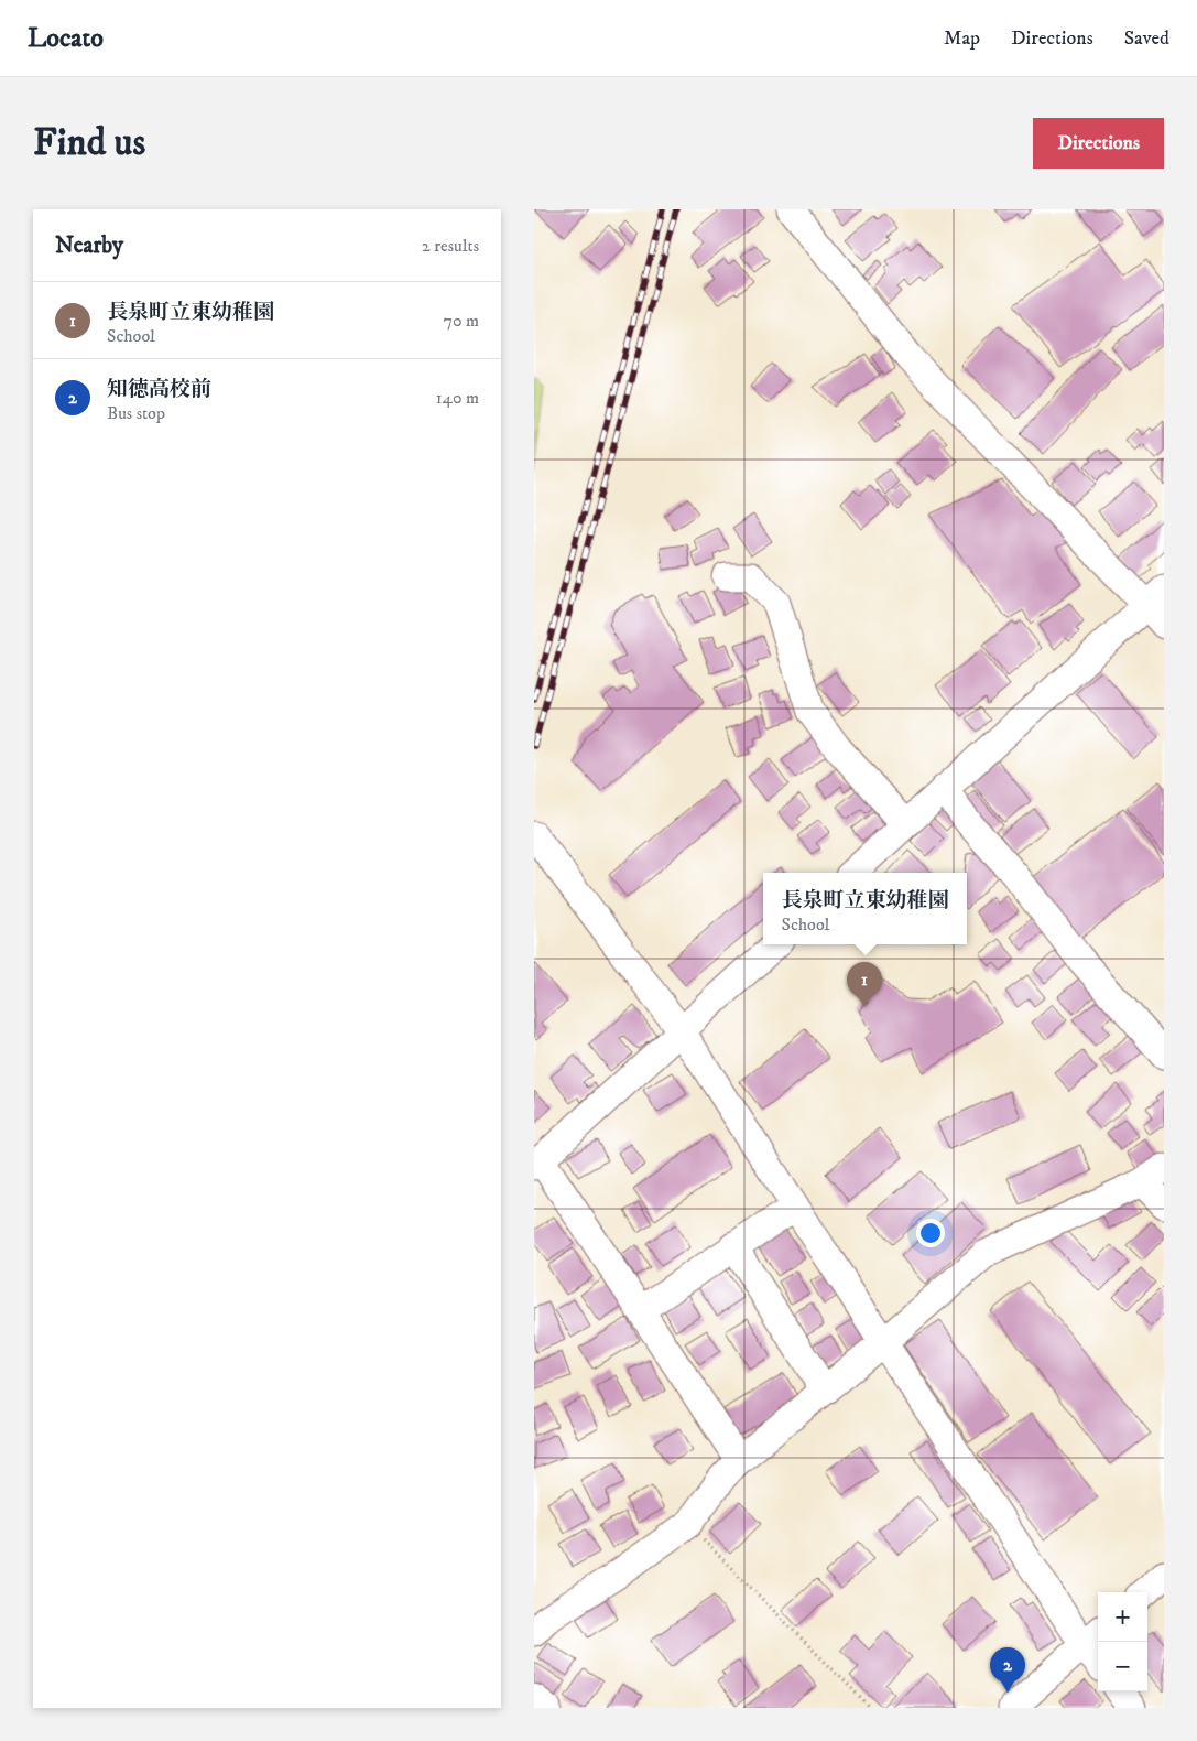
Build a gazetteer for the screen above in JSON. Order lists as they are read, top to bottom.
{
  "page": {
    "header": "Locato",
    "nav": ["Map", "Directions", "Saved"],
    "buttons": "Directions",
    "title": "Find us",
    "heading": ["Nearby", "2 results"],
    "list": [
      {
        "mark": "1",
        "name": "長泉町立東幼稚園",
        "note": "School",
        "value": "70 m"
      },
      {
        "mark": "2",
        "name": "知徳高校前",
        "note": "Bus stop",
        "value": "140 m"
      }
    ],
    "popup": ["長泉町立東幼稚園", "School"],
    "pins": ["1", "2"],
    "map_buttons": ["+", "−"]
  }
}
